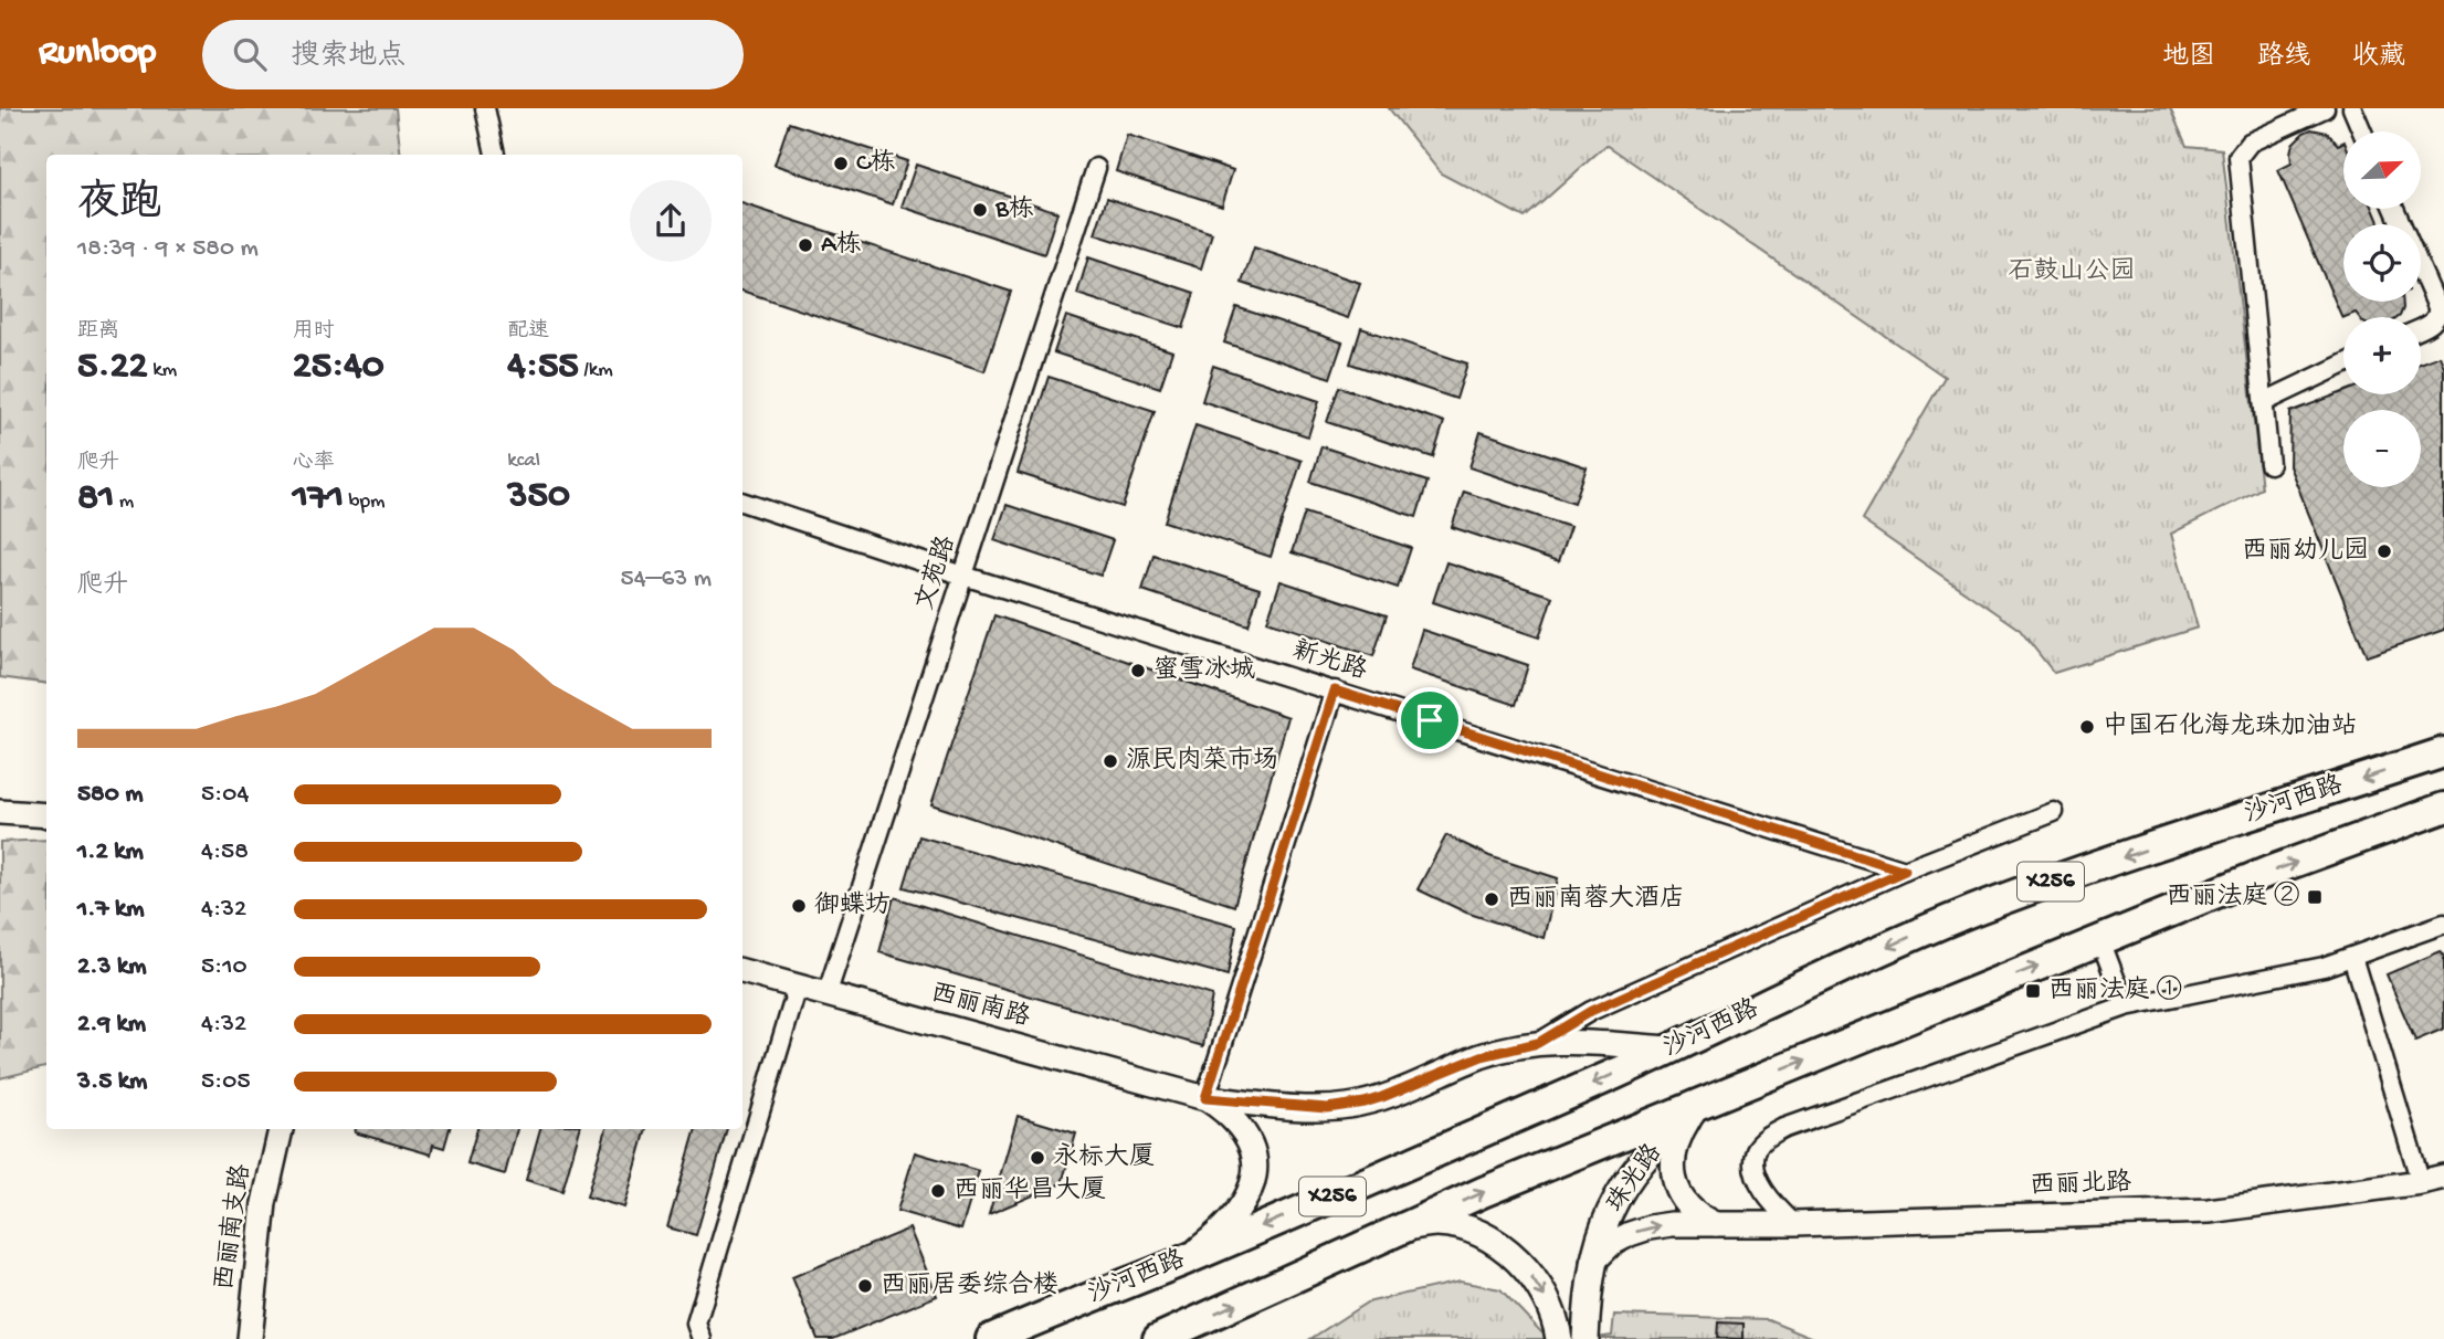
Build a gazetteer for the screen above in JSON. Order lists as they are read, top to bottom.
{
  "streets": {
    "main road": ["沙河西路", "X256", "珠光路"],
    "street": [
      "文苑路",
      "新光路",
      "西丽南路",
      "西丽北路",
      "西丽南支路"
    ]
  },
  "crossings": [
    ["文苑路", "新光路"],
    ["文苑路", "西丽南路"],
    ["沙河西路", "西丽南路"],
    ["X256", "珠光路"],
    ["珠光路", "西丽北路"]
  ],
  "parks": ["石鼓山公园"],
  "places": {
    "other": [
      "C栋",
      "B栋",
      "A栋",
      "西丽幼儿园",
      "蜜雪冰城",
      "中国石化海龙珠加油站",
      "源民肉菜市场",
      "西丽南蓉大酒店",
      "御蝶坊",
      "永标大厦",
      "西丽华昌大厦",
      "西丽居委综合楼"
    ],
    "transit": ["西丽法庭 ②", "西丽法庭 ①"]
  },
  "north": "top right",
  "page": {
    "header": "Runloop",
    "search": "搜索地点",
    "nav": ["地图", "路线", "收藏"],
    "map_buttons": ["+", "−"],
    "heading": ["夜跑", "18:39 · 9 × 580 m"],
    "stats": [
      ["距离", "5.22 km"],
      ["用时", "25:40"],
      ["配速", "4:55 /km"],
      ["爬升", "81 m"],
      ["心率", "171 bpm"],
      ["kcal", "350"]
    ],
    "chart": ["爬升", "54–63 m"],
    "list": [
      {
        "name": "580 m",
        "note": "5:04"
      },
      {
        "name": "1.2 km",
        "note": "4:58"
      },
      {
        "name": "1.7 km",
        "note": "4:32"
      },
      {
        "name": "2.3 km",
        "note": "5:10"
      },
      {
        "name": "2.9 km",
        "note": "4:32"
      },
      {
        "name": "3.5 km",
        "note": "5:05"
      }
    ]
  }
}
